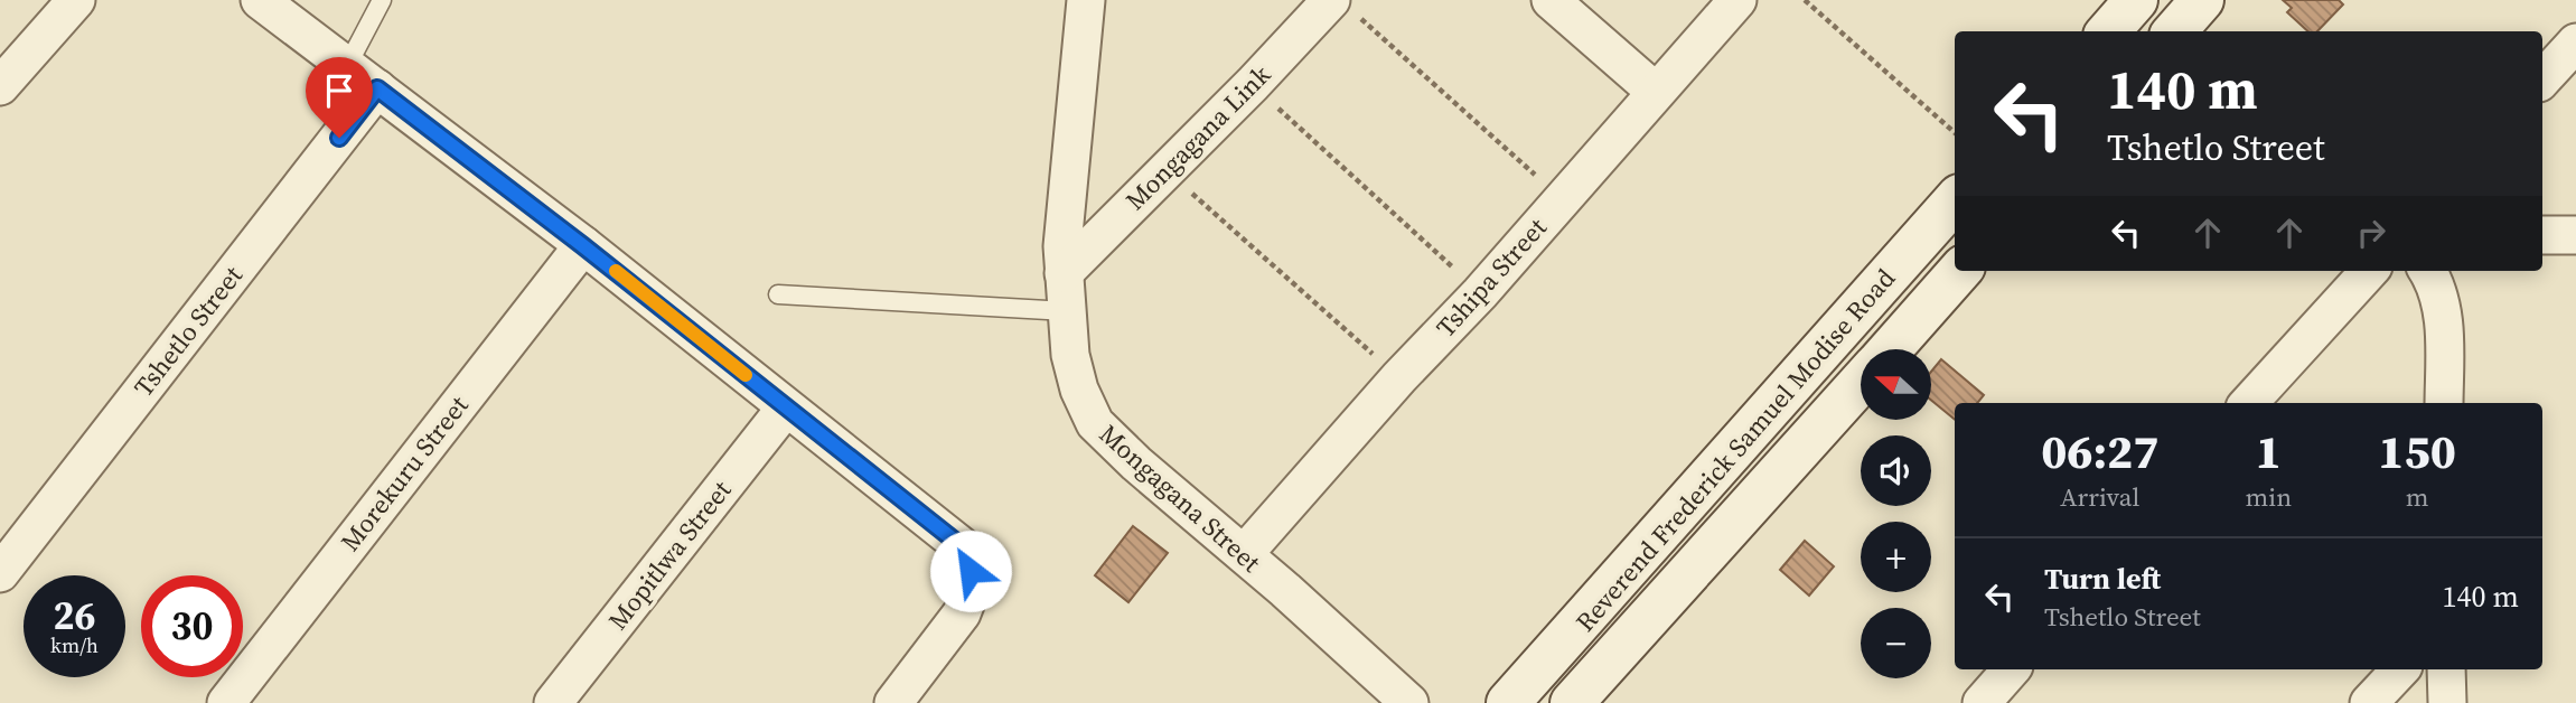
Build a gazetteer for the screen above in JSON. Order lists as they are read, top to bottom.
{
  "streets": {
    "main road": ["Reverend Frederick Samuel Modise Road"],
    "street": [
      "Mongagana Link",
      "Tshipa Street",
      "Tshetlo Street",
      "Morekuru Street",
      "Mongagana Street",
      "Mopitlwa Street"
    ]
  },
  "crossings": [
    ["Mongagana Link", "Mongagana Street"],
    ["Tshipa Street", "Mongagana Street"]
  ],
  "north": "left",
  "page": {
    "turn": ["140 m", "Tshetlo Street"],
    "map_buttons": ["+", "−"],
    "eta": [
      "06:27",
      "Arrival",
      "1",
      "min",
      "150",
      "m"
    ],
    "list": [
      {
        "name": "Turn left",
        "note": "Tshetlo Street",
        "value": "140 m"
      }
    ],
    "speed": "26 km/h",
    "limit": "30"
  }
}
